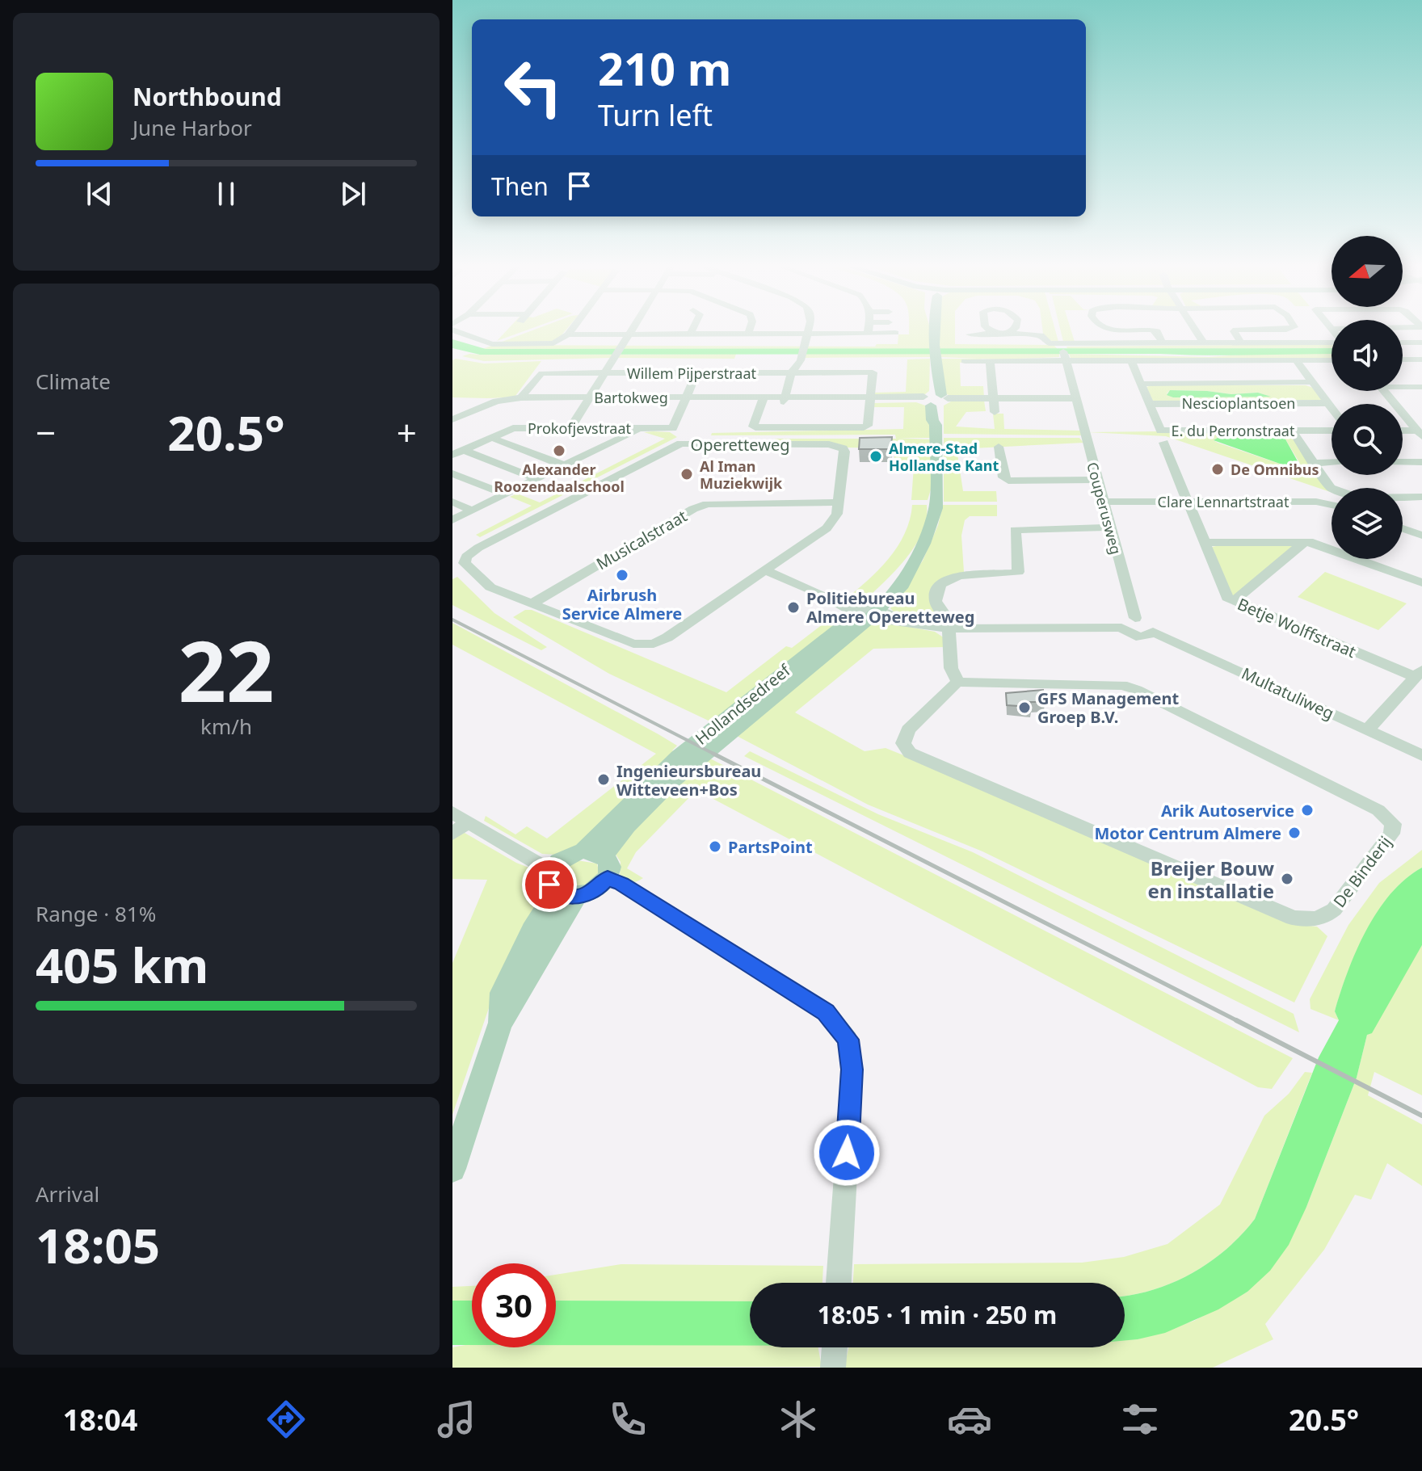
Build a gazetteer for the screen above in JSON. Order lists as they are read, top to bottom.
{
  "streets": {
    "main road": ["Hollandsedreef"],
    "street": [
      "Willem Pijperstraat",
      "Bartokweg",
      "Nescioplantsoen",
      "Prokofjevstraat",
      "E. du Perronstraat",
      "Operetteweg",
      "Clare Lennartstraat",
      "Couperusweg",
      "Musicalstraat",
      "Betje Wolffstraat",
      "Multatuliweg",
      "De Binderij"
    ]
  },
  "crossings": [
    ["Willem Pijperstraat", "Bartokweg"],
    ["Bartokweg", "Prokofjevstraat"],
    ["Bartokweg", "Hollandsedreef"],
    ["Nescioplantsoen", "E. du Perronstraat"],
    ["Operetteweg", "Musicalstraat"],
    ["Clare Lennartstraat", "Couperusweg"],
    ["Clare Lennartstraat", "Betje Wolffstraat"]
  ],
  "places": [
    "Alexander Roozendaalschool",
    "Almere-Stad Hollandse Kant",
    "De Omnibus",
    "Al Iman Muziekwijk",
    "Airbrush Service Almere",
    "Politiebureau Almere Operetteweg",
    "GFS Management Groep B.V.",
    "Ingenieursbureau Witteveen+Bos",
    "Arik Autoservice",
    "Motor Centrum Almere",
    "PartsPoint",
    "Breijer Bouw en installatie"
  ],
  "north": "left",
  "page": {
    "turn": ["210 m", "Turn left"],
    "song": ["Northbound", "June Harbor"],
    "then": "Then",
    "tile": [
      "Climate",
      ["22", "km/h"],
      ["Range · 81%", "405 km"],
      ["Arrival", "18:05"]
    ],
    "heat": ["−", "20.5°", "+"],
    "limit": "30",
    "trip": "18:05 · 1 min · 250 m",
    "tabs": ["18:04", "20.5°"]
  }
}
